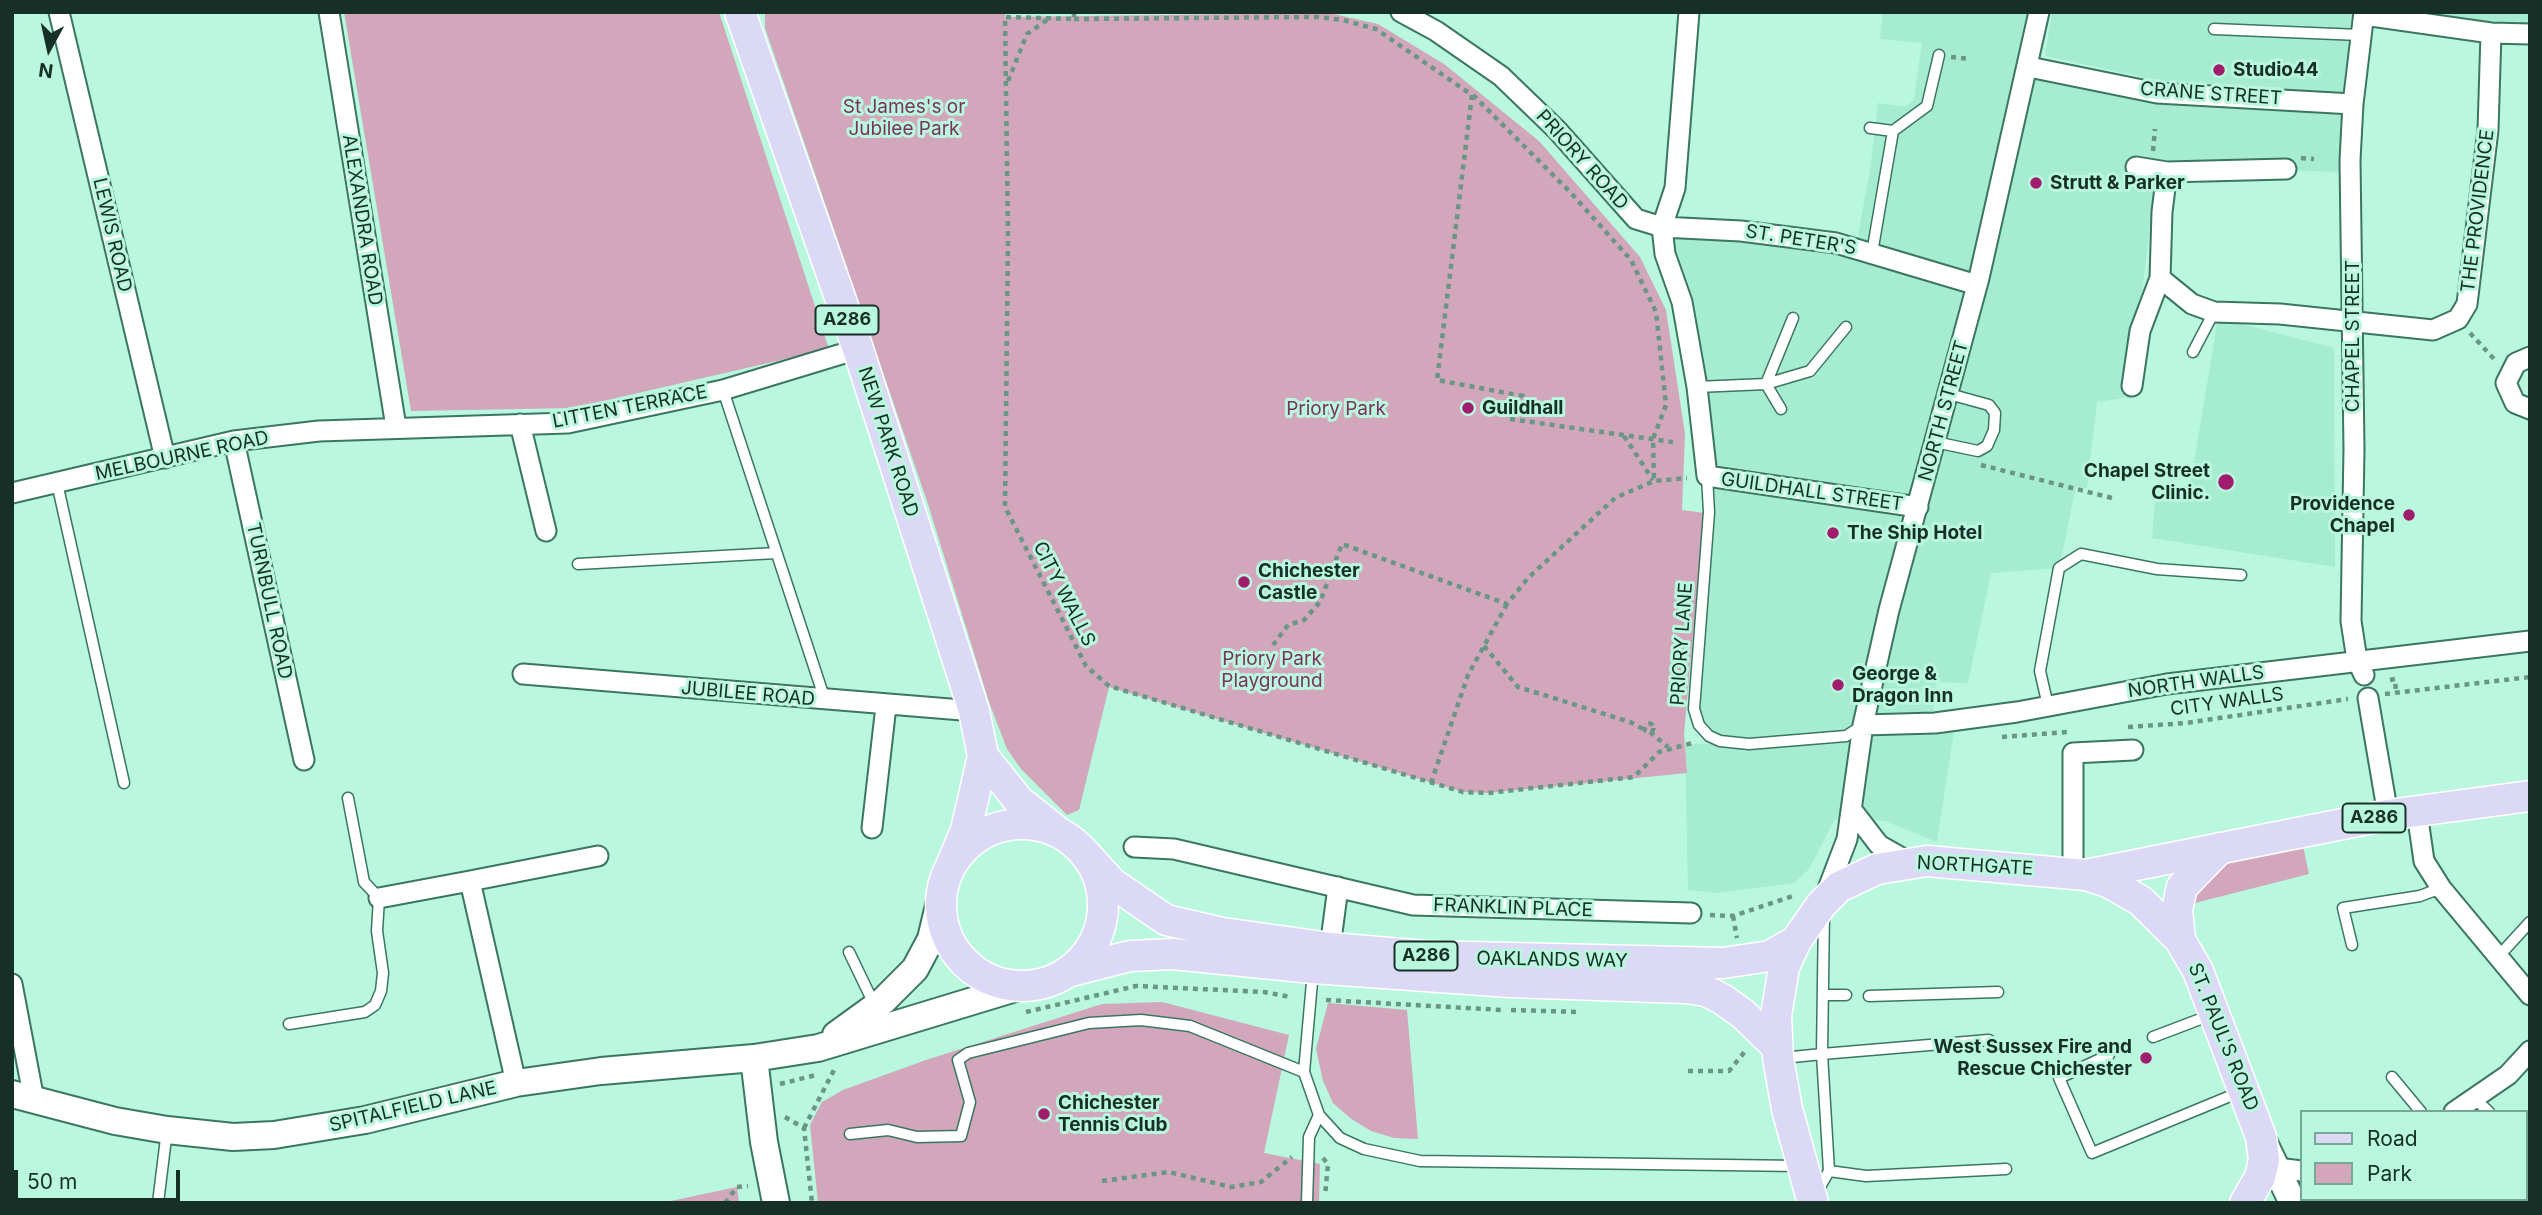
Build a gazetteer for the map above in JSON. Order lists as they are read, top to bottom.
{
  "streets": {
    "main road": [
      "A286",
      "NEW PARK ROAD",
      "NORTHGATE",
      "OAKLANDS WAY",
      "ST. PAUL'S ROAD",
      "SPITALFIELD LANE"
    ],
    "street": [
      "CRANE STREET",
      "PRIORY ROAD",
      "THE PROVIDENCE",
      "ALEXANDRA ROAD",
      "LEWIS ROAD",
      "ST. PETER'S",
      "CHAPEL STREET",
      "LITTEN TERRACE",
      "NORTH STREET",
      "MELBOURNE ROAD",
      "GUILDHALL STREET",
      "TURNBULL ROAD",
      "NORTH WALLS",
      "JUBILEE ROAD",
      "FRANKLIN PLACE"
    ],
    "lane": ["PRIORY LANE"],
    "path": ["CITY WALLS"]
  },
  "crossings": [
    ["CRANE STREET", "CHAPEL STREET"],
    ["CRANE STREET", "NORTH STREET"],
    ["PRIORY ROAD", "ST. PETER'S"],
    ["THE PROVIDENCE", "CHAPEL STREET"],
    ["ALEXANDRA ROAD", "LITTEN TERRACE"],
    ["ALEXANDRA ROAD", "MELBOURNE ROAD"],
    ["LEWIS ROAD", "MELBOURNE ROAD"],
    ["ST. PETER'S", "NORTH STREET"],
    ["A286", "NORTHGATE"],
    ["A286", "ST. PAUL'S ROAD"],
    ["CHAPEL STREET", "NORTH WALLS"],
    ["LITTEN TERRACE", "NEW PARK ROAD"],
    ["LITTEN TERRACE", "MELBOURNE ROAD"],
    ["NORTH STREET", "GUILDHALL STREET"],
    ["NORTH STREET", "NORTH WALLS"],
    ["NORTH STREET", "NORTHGATE"],
    ["NEW PARK ROAD", "JUBILEE ROAD"],
    ["NEW PARK ROAD", "OAKLANDS WAY"],
    ["NEW PARK ROAD", "SPITALFIELD LANE"],
    ["MELBOURNE ROAD", "TURNBULL ROAD"],
    ["GUILDHALL STREET", "PRIORY LANE"],
    ["NORTHGATE", "OAKLANDS WAY"],
    ["NORTHGATE", "ST. PAUL'S ROAD"],
    ["OAKLANDS WAY", "SPITALFIELD LANE"]
  ],
  "parks": ["St James's or Jubilee Park", "Priory Park", "Priory Park Playground"],
  "places": [
    "Studio44",
    "Strutt & Parker",
    "Guildhall",
    "Chapel Street Clinic.",
    "Providence Chapel",
    "The Ship Hotel",
    "Chichester Castle",
    "George & Dragon Inn",
    "West Sussex Fire and Rescue Chichester",
    "Chichester Tennis Club"
  ],
  "legend": ["Road", "Park"],
  "scale_bar": "50 m",
  "north": "bottom"
}
